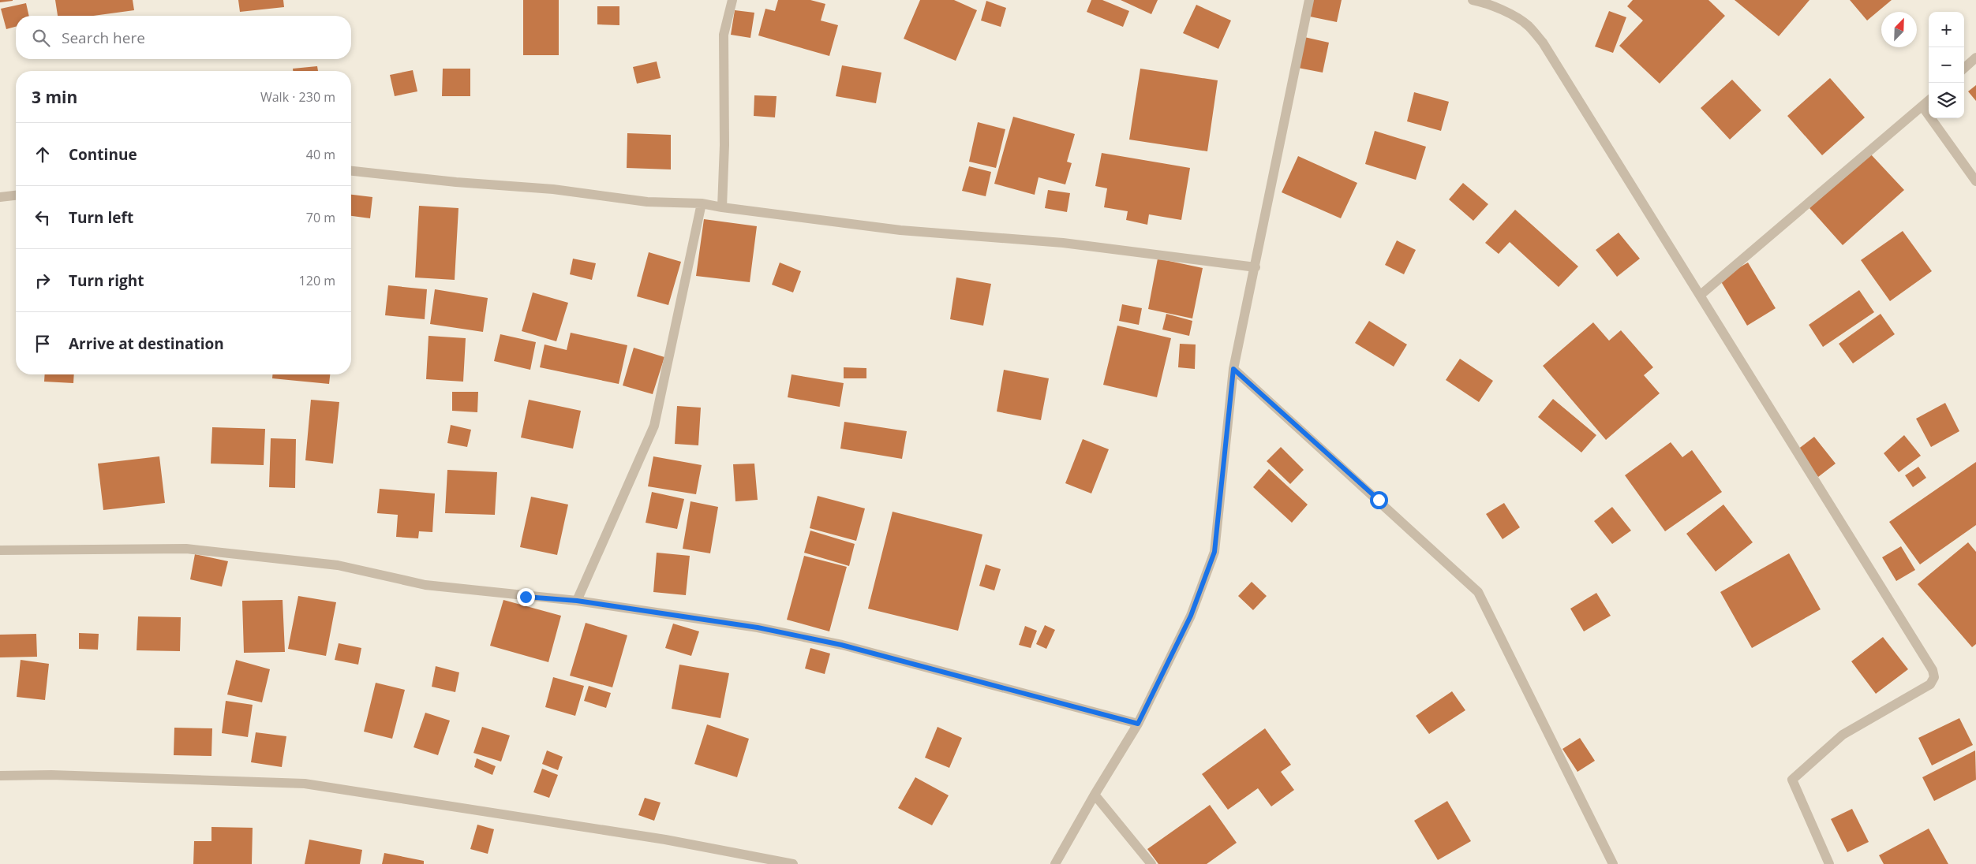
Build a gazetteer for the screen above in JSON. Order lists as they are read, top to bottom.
{
  "north": "top right",
  "page": {
    "map_buttons": ["+", "−"],
    "search": "Search here",
    "heading": ["3 min", "Walk · 230 m"],
    "list": [
      ["Continue", "40 m"],
      ["Turn left", "70 m"],
      ["Turn right", "120 m"],
      "Arrive at destination"
    ]
  }
}
